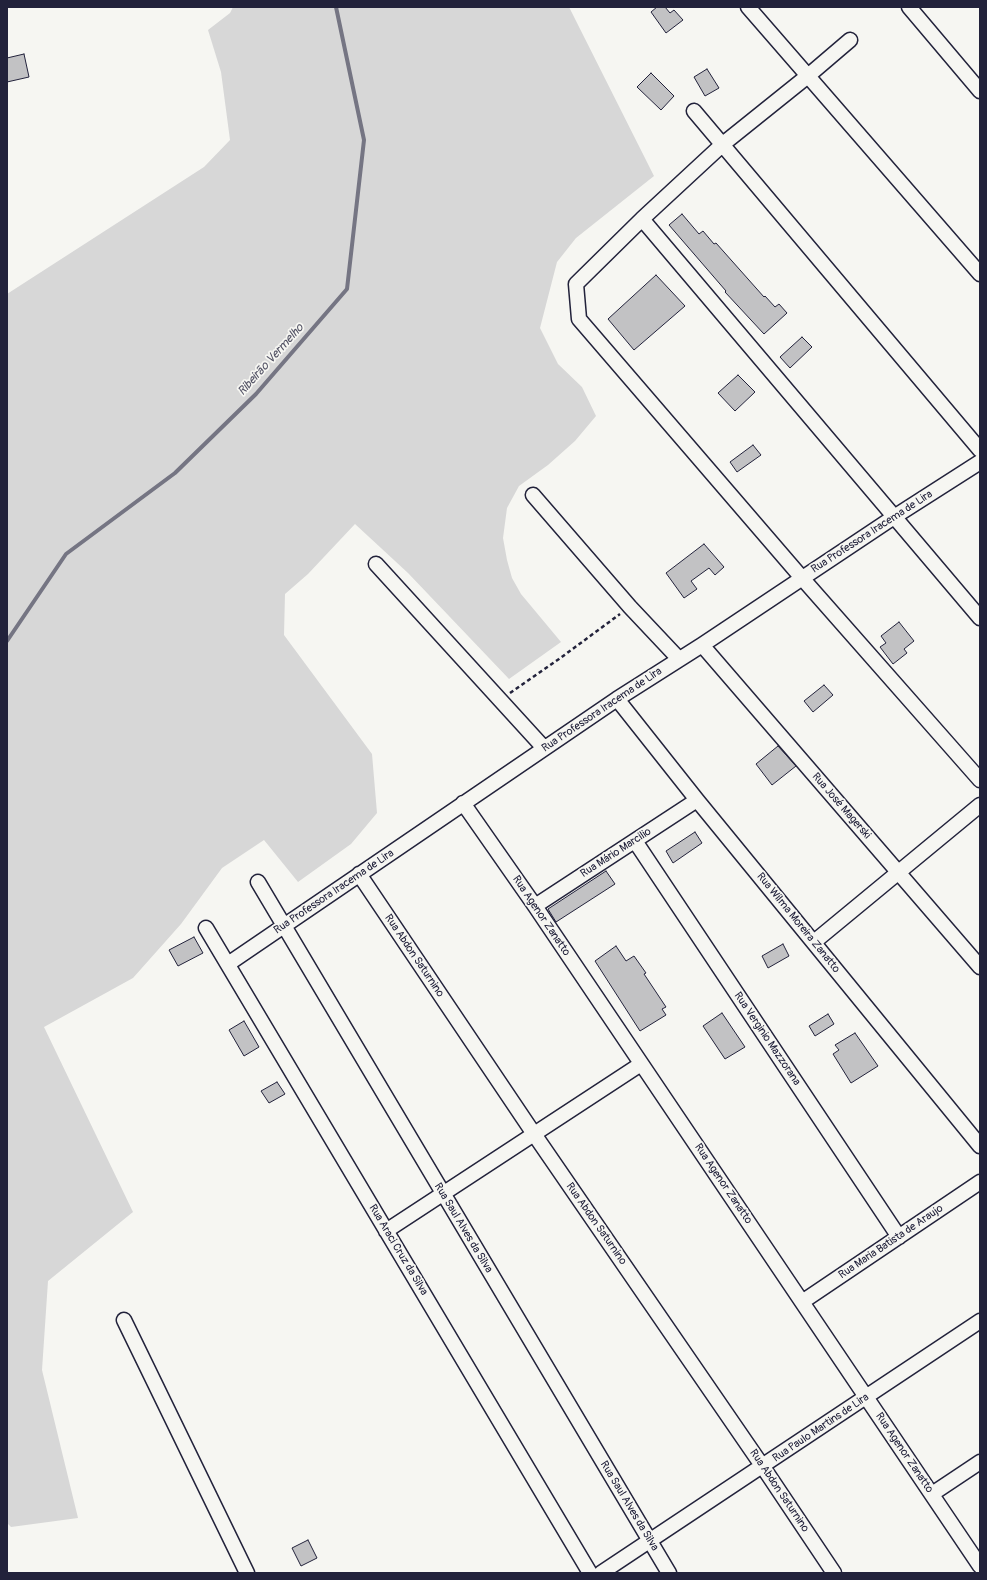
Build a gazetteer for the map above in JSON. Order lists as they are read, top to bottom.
{
  "streets": {
    "street": [
      "Rua Professora Iracema de Lira",
      "Rua José Magerski",
      "Rua Mário Marcilio",
      "Rua Agenor Zanatto",
      "Rua Wilma Moreira Zanatto",
      "Rua Abdon Saturnino",
      "Rua Verginio Mazzorana",
      "Rua Saul Alves da Silva",
      "Rua Maria Batista de Araujo",
      "Rua Araci Cruz da Silva",
      "Rua Paulo Martins de Lira"
    ]
  },
  "crossings": [
    ["Rua Professora Iracema de Lira", "Rua José Magerski"],
    ["Rua Professora Iracema de Lira", "Rua Agenor Zanatto"],
    ["Rua Professora Iracema de Lira", "Rua Wilma Moreira Zanatto"],
    ["Rua Professora Iracema de Lira", "Rua Abdon Saturnino"],
    ["Rua Professora Iracema de Lira", "Rua Saul Alves da Silva"],
    ["Rua Professora Iracema de Lira", "Rua Araci Cruz da Silva"],
    ["Rua Mário Marcilio", "Rua Agenor Zanatto"],
    ["Rua Mário Marcilio", "Rua Wilma Moreira Zanatto"],
    ["Rua Mário Marcilio", "Rua Verginio Mazzorana"],
    ["Rua Agenor Zanatto", "Rua Maria Batista de Araujo"],
    ["Rua Agenor Zanatto", "Rua Paulo Martins de Lira"],
    ["Rua Abdon Saturnino", "Rua Paulo Martins de Lira"],
    ["Rua Verginio Mazzorana", "Rua Maria Batista de Araujo"],
    ["Rua Saul Alves da Silva", "Rua Paulo Martins de Lira"]
  ],
  "water": ["Ribeirão Vermelho"]
}
